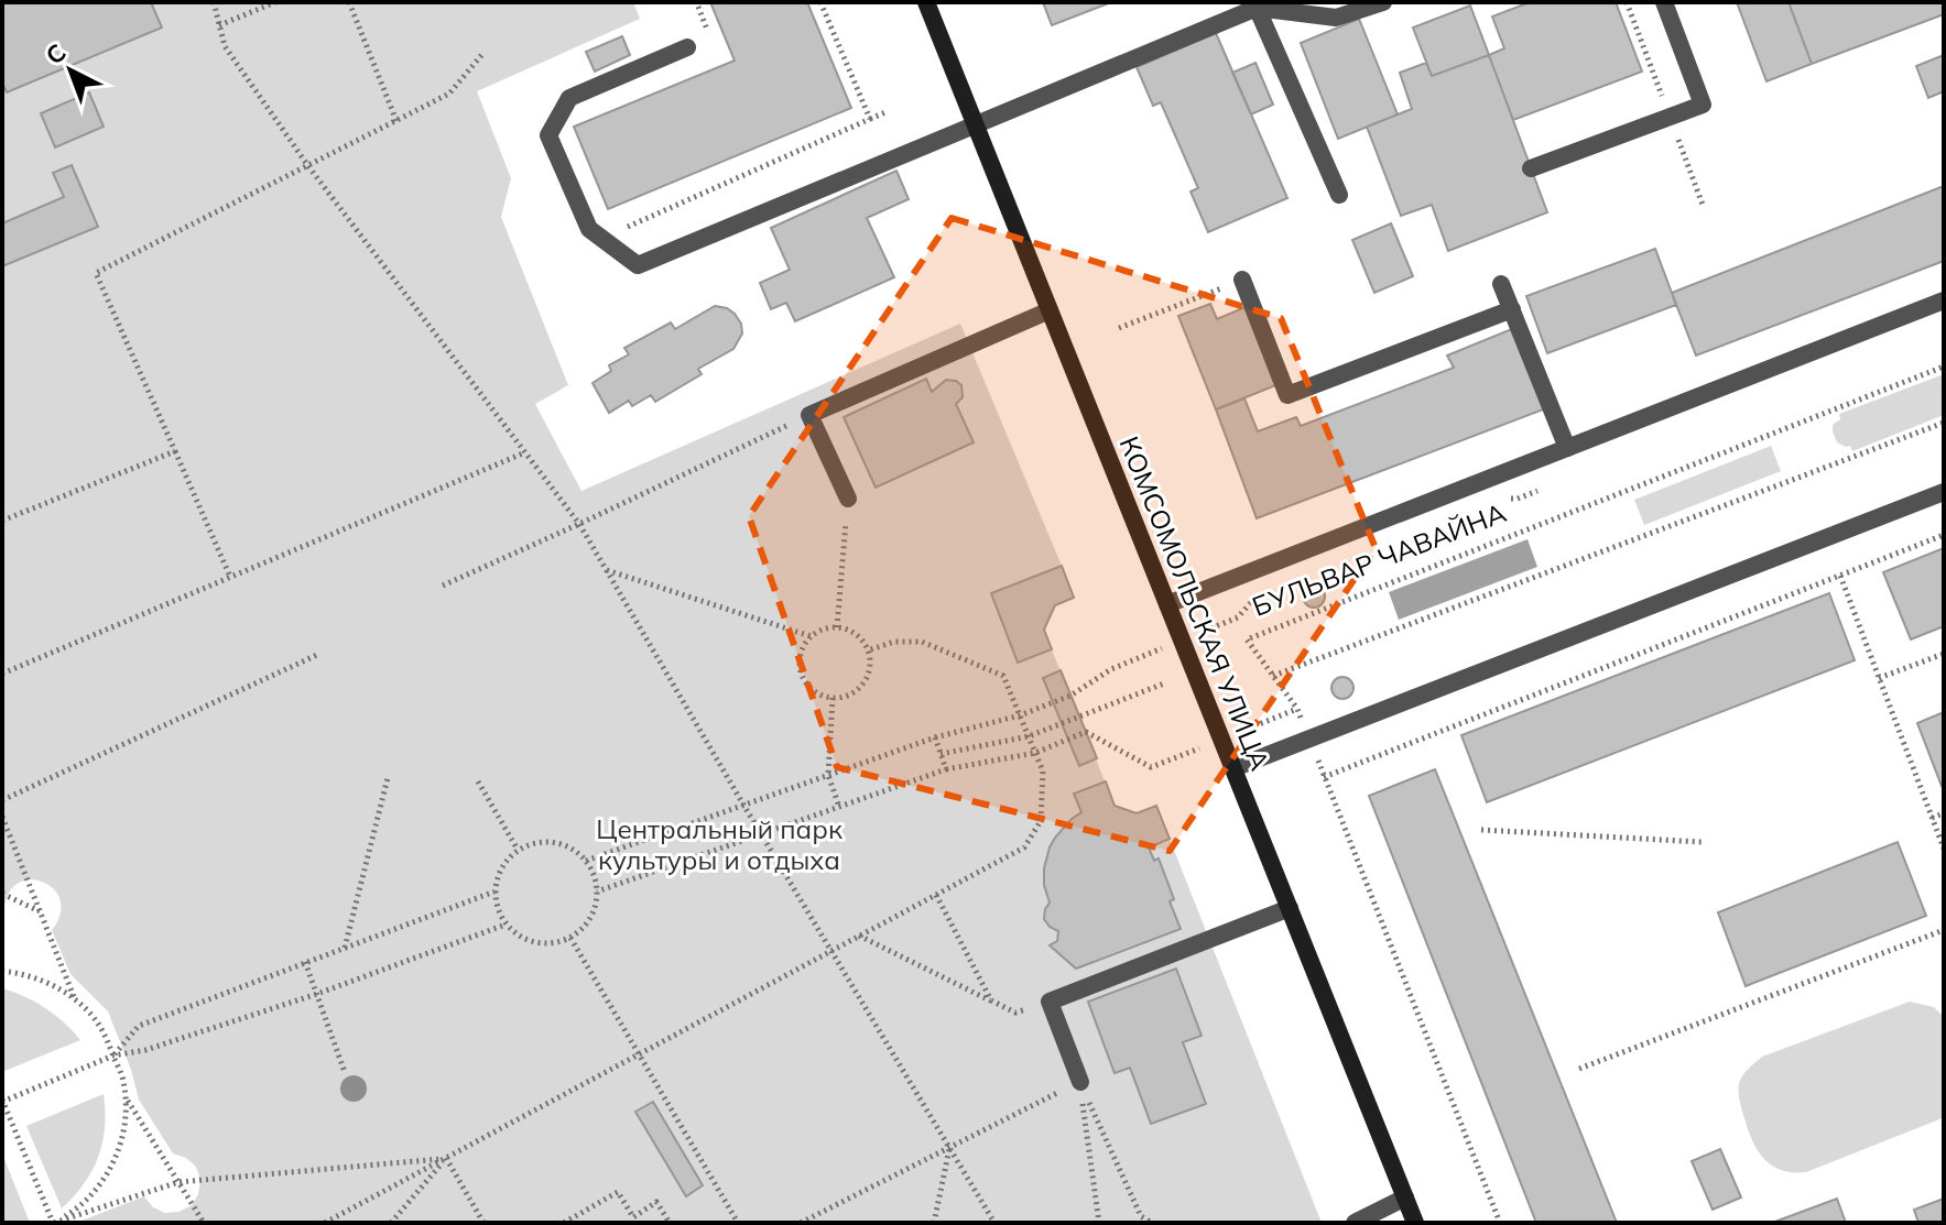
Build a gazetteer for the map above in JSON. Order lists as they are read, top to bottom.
{
  "streets": {
    "main road": ["КОМСОМОЛЬСКАЯ УЛИЦА"],
    "street": ["БУЛЬВАР ЧАВАЙНА"]
  },
  "crossings": [
    ["БУЛЬВАР ЧАВАЙНА", "КОМСОМОЛЬСКАЯ УЛИЦА"]
  ],
  "parks": ["Центральный парк культуры и отдыха"],
  "north": "top left"
}
